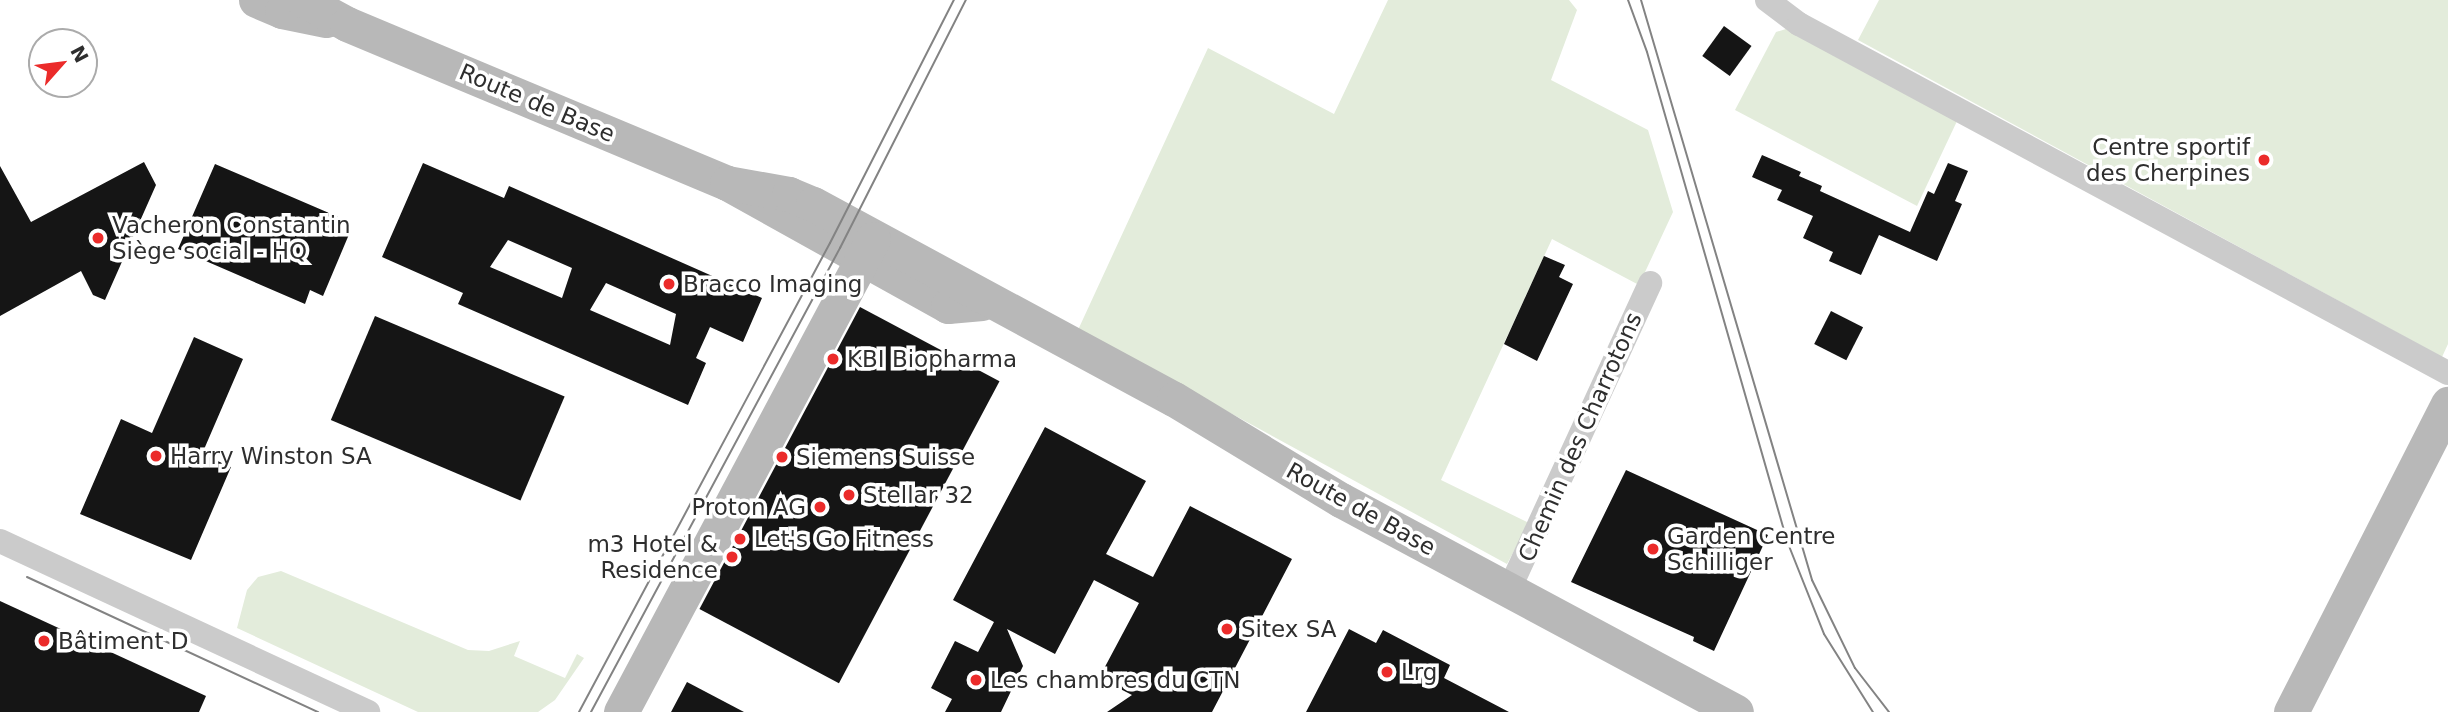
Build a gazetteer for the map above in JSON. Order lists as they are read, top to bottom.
{
  "streets": {
    "street": ["Route de Base", "Chemin des Charrotons"]
  },
  "crossings": [
    ["Route de Base", "Chemin des Charrotons"]
  ],
  "places": [
    "Centre sportif des Cherpines",
    "Vacheron Constantin Siège social - HQ",
    "Bracco Imaging",
    "KBI Biopharma",
    "Harry Winston SA",
    "Siemens Suisse",
    "Stellar 32",
    "Proton AG",
    "Let's Go Fitness",
    "Garden Centre Schilliger",
    "m3 Hotel & Residence",
    "Sitex SA",
    "Bâtiment D",
    "Lrg",
    "Les chambres du CTN"
  ],
  "north": "top right"
}
